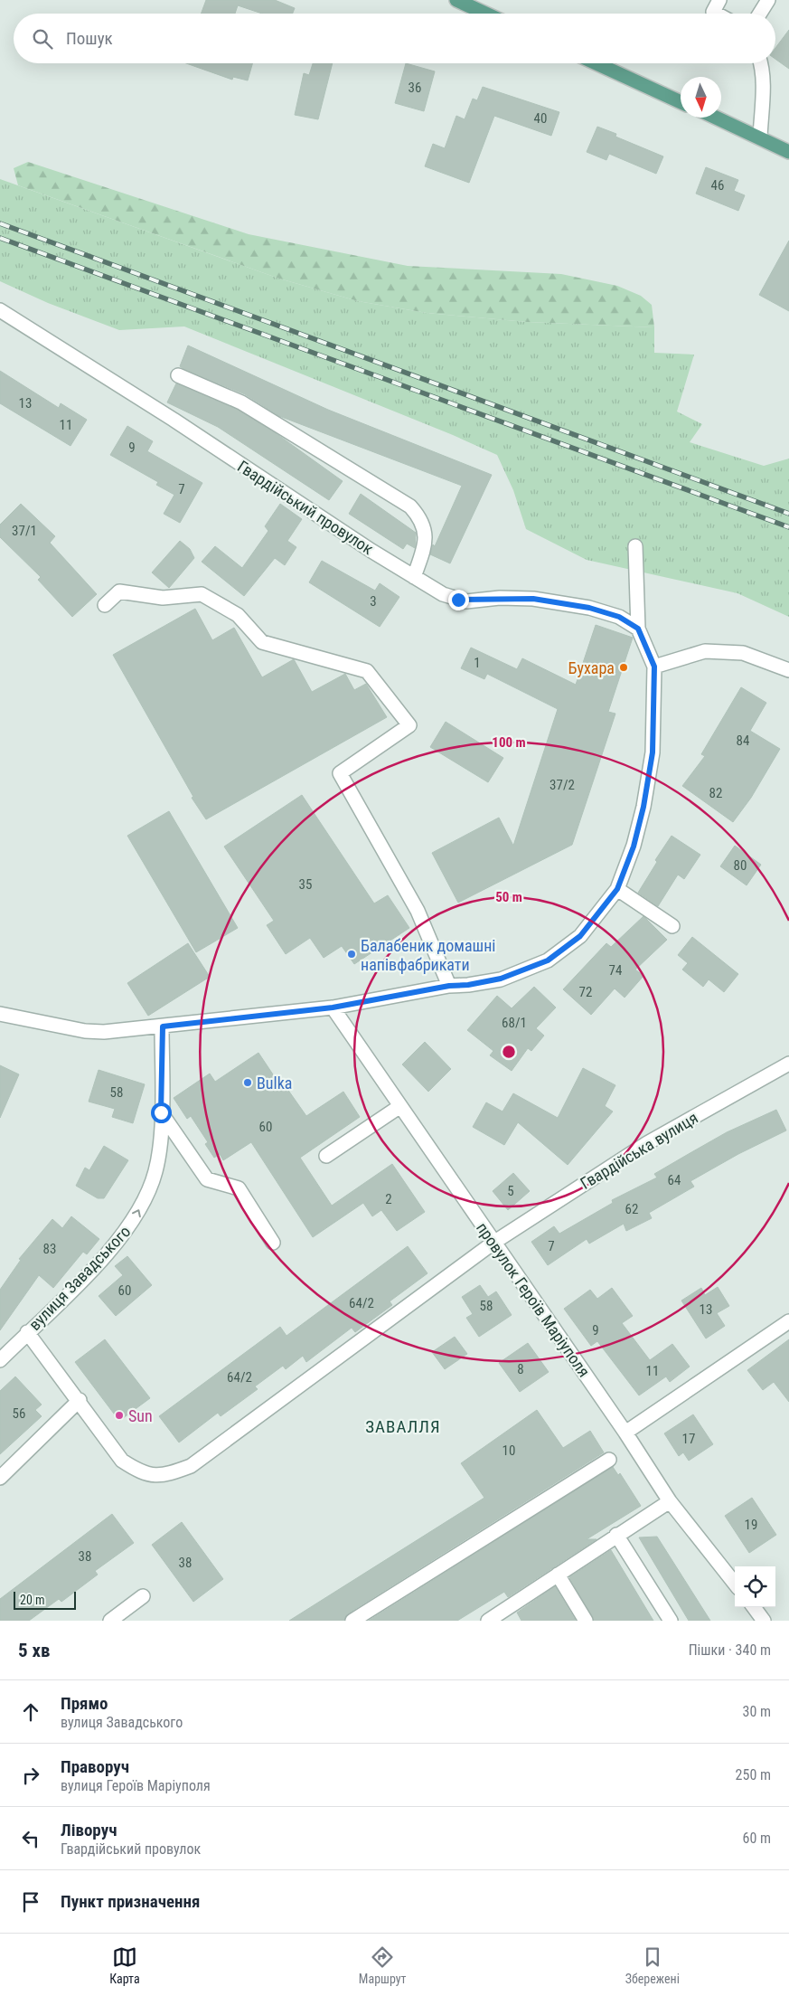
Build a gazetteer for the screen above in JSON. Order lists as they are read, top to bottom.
{
  "streets": {
    "street": [
      "Гвардійський провулок",
      "Гвардійська вулиця",
      "вулиця Завадського",
      "провулок Героїв Маріуполя"
    ]
  },
  "crossings": [
    ["Гвардійська вулиця", "вулиця Завадського"],
    ["Гвардійська вулиця", "провулок Героїв Маріуполя"]
  ],
  "one_way": ["вулиця Завадського"],
  "districts": ["ЗАВАЛЛЯ"],
  "places": [
    "Бухара",
    "Балабеник домашні напівфабрикати",
    "Bulka",
    "Sun"
  ],
  "house_numbers": [
    "36",
    "40",
    "46",
    "13",
    "11",
    "9",
    "7",
    "37/1",
    "3",
    "1",
    "84",
    "37/2",
    "82",
    "80",
    "35",
    "74",
    "72",
    "68/1",
    "58",
    "60",
    "64",
    "5",
    "2",
    "62",
    "7",
    "83",
    "60",
    "64/2",
    "58",
    "13",
    "9",
    "8",
    "11",
    "64/2",
    "56",
    "17",
    "10",
    "19",
    "38",
    "38"
  ],
  "scale_bar": "20 m",
  "north": "bottom",
  "page": {
    "search": "Пошук",
    "scale": "20 m",
    "heading": ["5 хв", "Пішки · 340 m"],
    "list": [
      ["Прямо", "вулиця Завадського", "30 m"],
      ["Праворуч", "вулиця Героїв Маріуполя", "250 m"],
      ["Ліворуч", "Гвардійський провулок", "60 m"],
      "Пункт призначення"
    ],
    "nav": ["Карта", "Маршрут", "Збережені"]
  },
  "rings": ["100 m", "50 m"]
}
